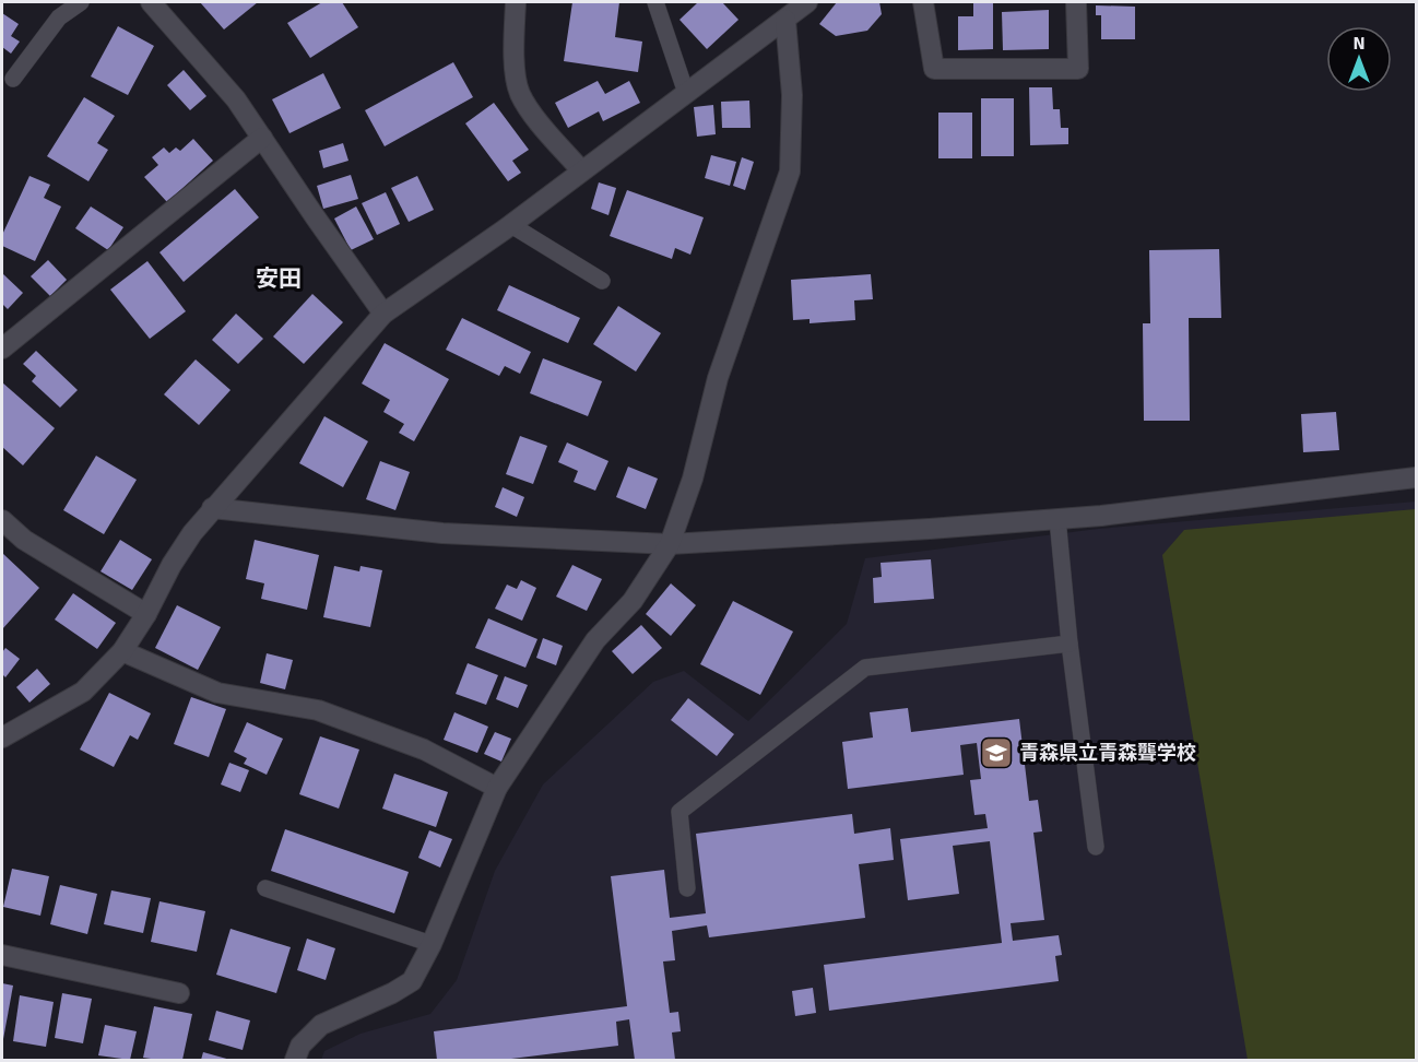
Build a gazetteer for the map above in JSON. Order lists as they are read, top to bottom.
{
  "districts": ["安田"],
  "places": {
    "school or university": ["青森県立青森聾学校"]
  },
  "north": "top"
}
